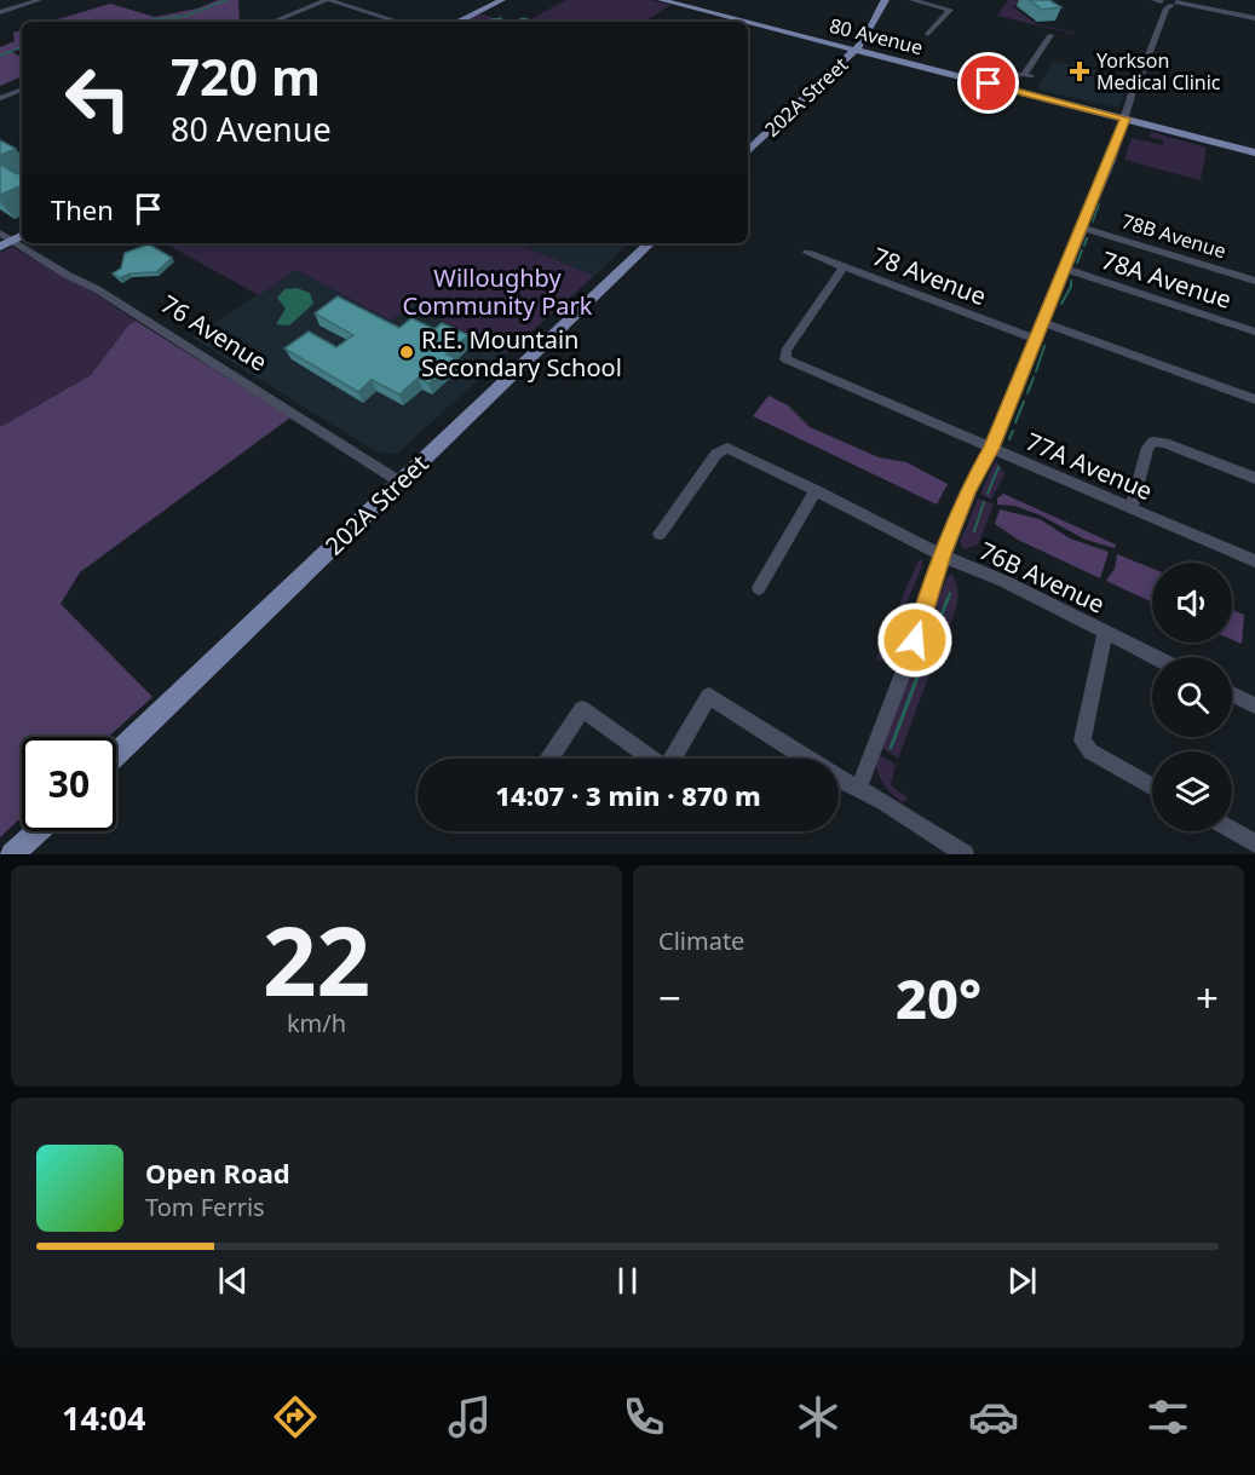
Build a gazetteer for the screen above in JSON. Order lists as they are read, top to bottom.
{
  "streets": {
    "main road": ["80 Avenue", "202A Street"],
    "street": [
      "78B Avenue",
      "78 Avenue",
      "78A Avenue",
      "76 Avenue",
      "77A Avenue",
      "76B Avenue"
    ]
  },
  "crossings": [
    ["80 Avenue", "202A Street"],
    ["202A Street", "76 Avenue"],
    ["78 Avenue", "77A Avenue"]
  ],
  "parks": ["Willoughby Community Park"],
  "places": {
    "health": ["Yorkson Medical Clinic"],
    "other": ["R.E. Mountain Secondary School"]
  },
  "page": {
    "turn": ["720 m", "80 Avenue"],
    "then": "Then",
    "limit": "30",
    "trip": "14:07 · 3 min · 870 m",
    "tile": [
      ["22", "km/h"],
      "Climate"
    ],
    "heat": ["−", "20°", "+"],
    "song": ["Open Road", "Tom Ferris"],
    "tabs": "14:04"
  }
}
